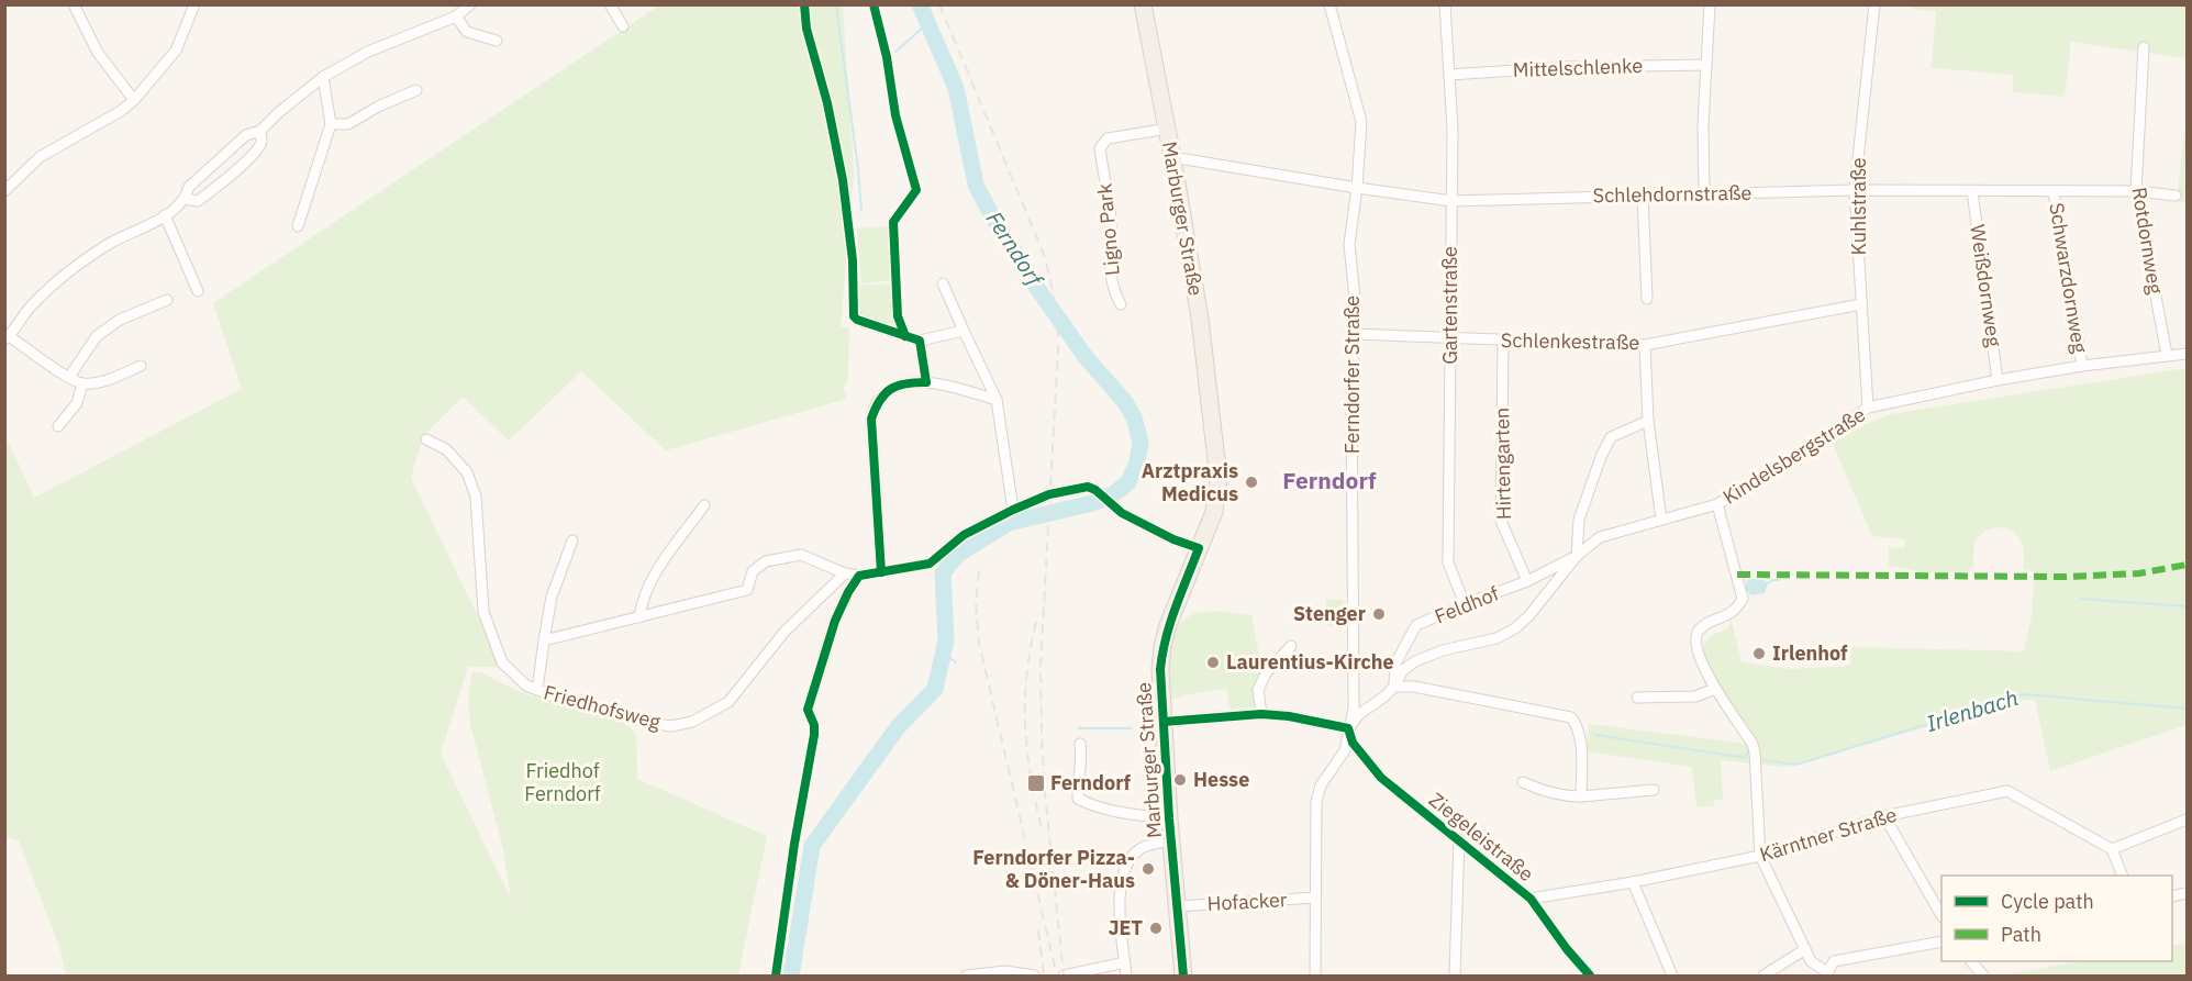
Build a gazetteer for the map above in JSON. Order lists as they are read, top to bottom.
{
  "streets": {
    "main road": ["Marburger Straße"],
    "street": [
      "Mittelschlenke",
      "Schlehdornstraße",
      "Kuhlstraße",
      "Ligno Park",
      "Rotdornweg",
      "Schwarzdornweg",
      "Weißdornweg",
      "Gartenstraße",
      "Schlenkestraße",
      "Ferndorfer Straße",
      "Kindelsbergstraße",
      "Hirtengarten",
      "Feldhof",
      "Friedhofsweg",
      "Kärntner Straße",
      "Ziegeleistraße",
      "Hofacker"
    ]
  },
  "crossings": [
    ["Mittelschlenke", "Gartenstraße"],
    ["Schlehdornstraße", "Kuhlstraße"],
    ["Schlehdornstraße", "Marburger Straße"],
    ["Schlehdornstraße", "Rotdornweg"],
    ["Schlehdornstraße", "Schwarzdornweg"],
    ["Schlehdornstraße", "Weißdornweg"],
    ["Schlehdornstraße", "Gartenstraße"],
    ["Schlehdornstraße", "Ferndorfer Straße"],
    ["Kuhlstraße", "Schlenkestraße"],
    ["Kuhlstraße", "Kindelsbergstraße"],
    ["Marburger Straße", "Ligno Park"],
    ["Marburger Straße", "Hofacker"],
    ["Rotdornweg", "Kindelsbergstraße"],
    ["Schwarzdornweg", "Kindelsbergstraße"],
    ["Weißdornweg", "Kindelsbergstraße"],
    ["Gartenstraße", "Schlenkestraße"],
    ["Gartenstraße", "Feldhof"],
    ["Schlenkestraße", "Ferndorfer Straße"],
    ["Schlenkestraße", "Hirtengarten"],
    ["Ferndorfer Straße", "Kindelsbergstraße"],
    ["Ferndorfer Straße", "Ziegeleistraße"],
    ["Ferndorfer Straße", "Hofacker"],
    ["Kindelsbergstraße", "Feldhof"],
    ["Kindelsbergstraße", "Ziegeleistraße"],
    ["Hirtengarten", "Feldhof"],
    ["Kärntner Straße", "Ziegeleistraße"]
  ],
  "districts": ["Ferndorf"],
  "water": ["Ferndorf", "Irlenbach"],
  "parks": ["Friedhof Ferndorf"],
  "places": {
    "other": [
      "Arztpraxis Medicus",
      "Stenger",
      "Irlenhof",
      "Laurentius-Kirche",
      "Hesse",
      "Ferndorfer Pizza- & Döner-Haus",
      "JET"
    ],
    "transit": ["Ferndorf"]
  },
  "legend": ["Cycle path", "Path"]
}
